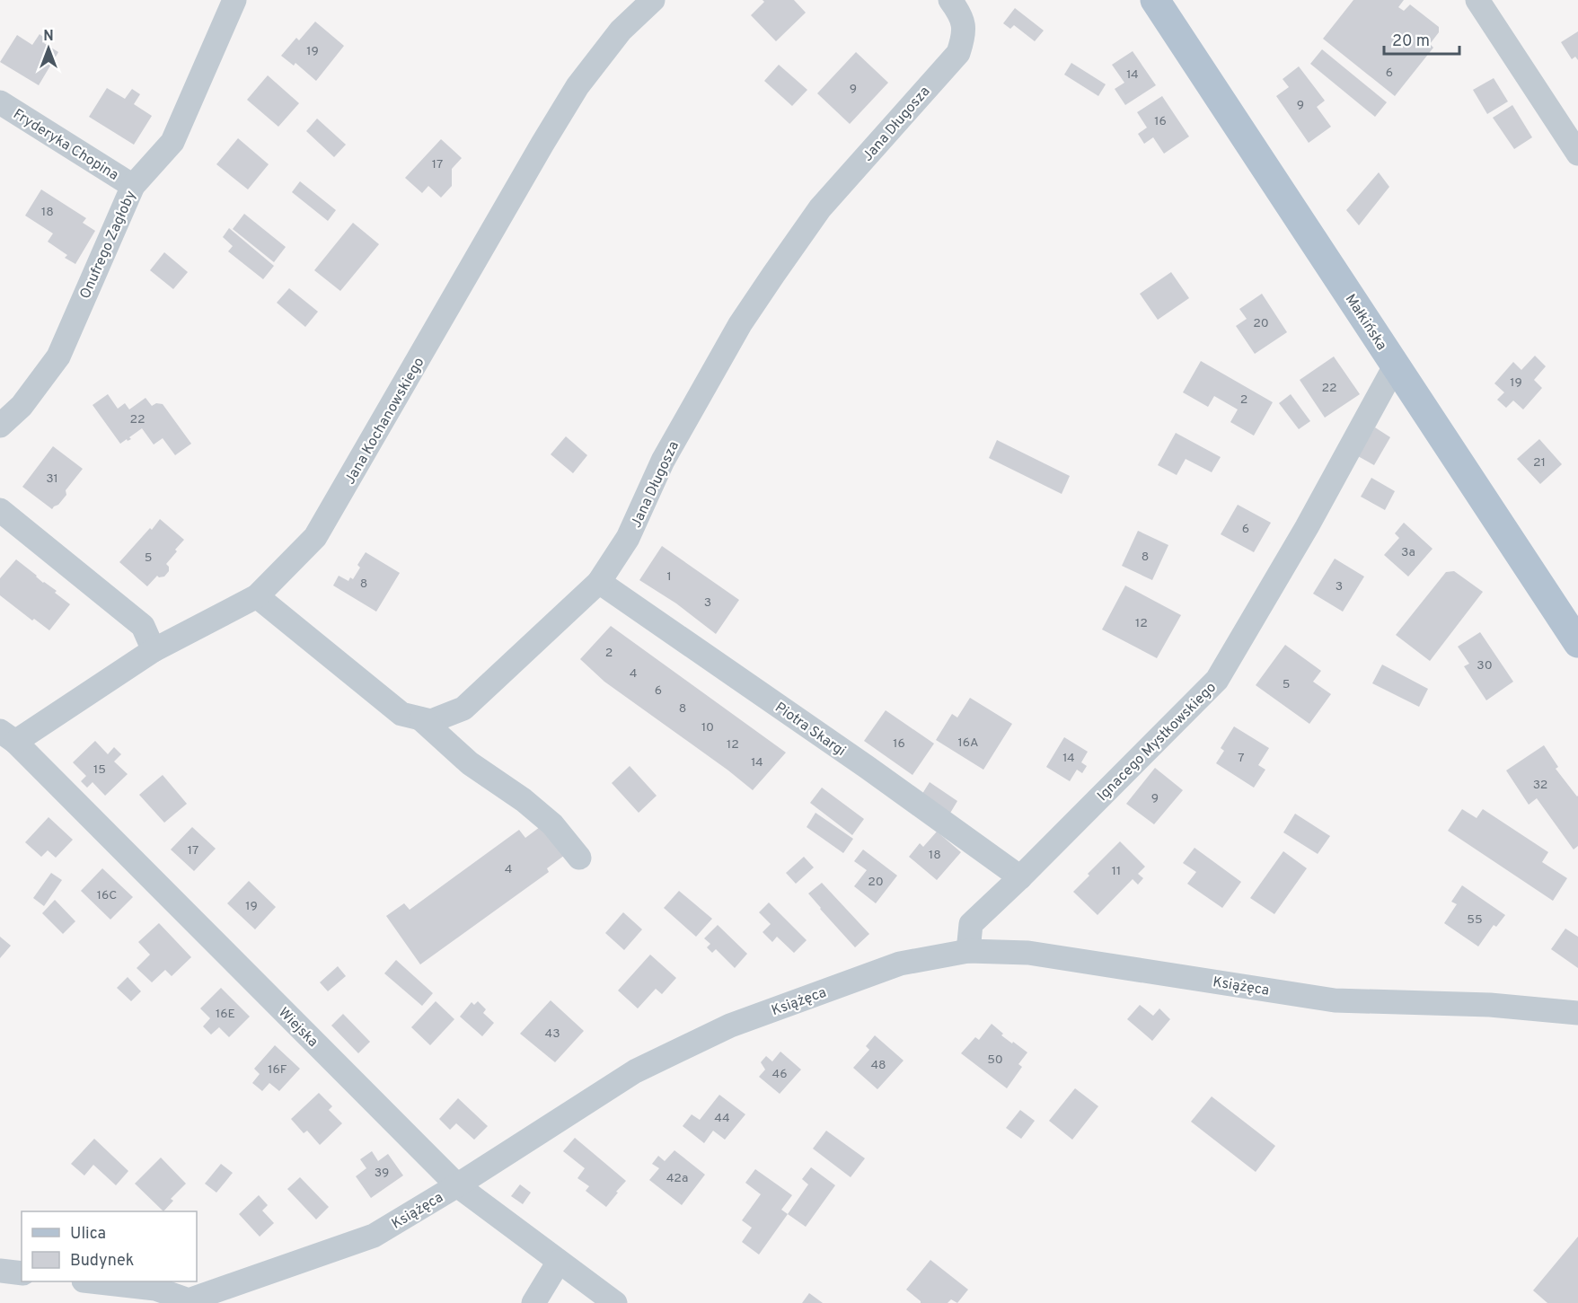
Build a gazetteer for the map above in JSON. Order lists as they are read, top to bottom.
{
  "streets": {
    "main road": ["Małkińska"],
    "street": [
      "Jana Długosza",
      "Fryderyka Chopina",
      "Onufrego Zagłoby",
      "Jana Kochanowskiego",
      "Piotra Skargi",
      "Ignacego Mystkowskiego",
      "Książęca",
      "Wiejska"
    ]
  },
  "crossings": [
    ["Jana Długosza", "Piotra Skargi"],
    ["Fryderyka Chopina", "Onufrego Zagłoby"],
    ["Małkińska", "Ignacego Mystkowskiego"],
    ["Jana Kochanowskiego", "Wiejska"],
    ["Piotra Skargi", "Ignacego Mystkowskiego"],
    ["Ignacego Mystkowskiego", "Książęca"],
    ["Książęca", "Wiejska"]
  ],
  "house_numbers": [
    "19",
    "6",
    "14",
    "9",
    "9",
    "16",
    "17",
    "18",
    "20",
    "19",
    "22",
    "2",
    "22",
    "21",
    "31",
    "6",
    "3a",
    "8",
    "5",
    "1",
    "8",
    "3",
    "3",
    "12",
    "2",
    "30",
    "4",
    "5",
    "6",
    "8",
    "10",
    "16A",
    "16",
    "12",
    "14",
    "7",
    "14",
    "15",
    "32",
    "9",
    "17",
    "18",
    "4",
    "11",
    "20",
    "16C",
    "19",
    "55",
    "16E",
    "43",
    "50",
    "48",
    "16F",
    "46",
    "44",
    "39",
    "42a"
  ],
  "legend": ["Ulica", "Budynek"],
  "scale_bar": "20 m",
  "north": "top"
}
